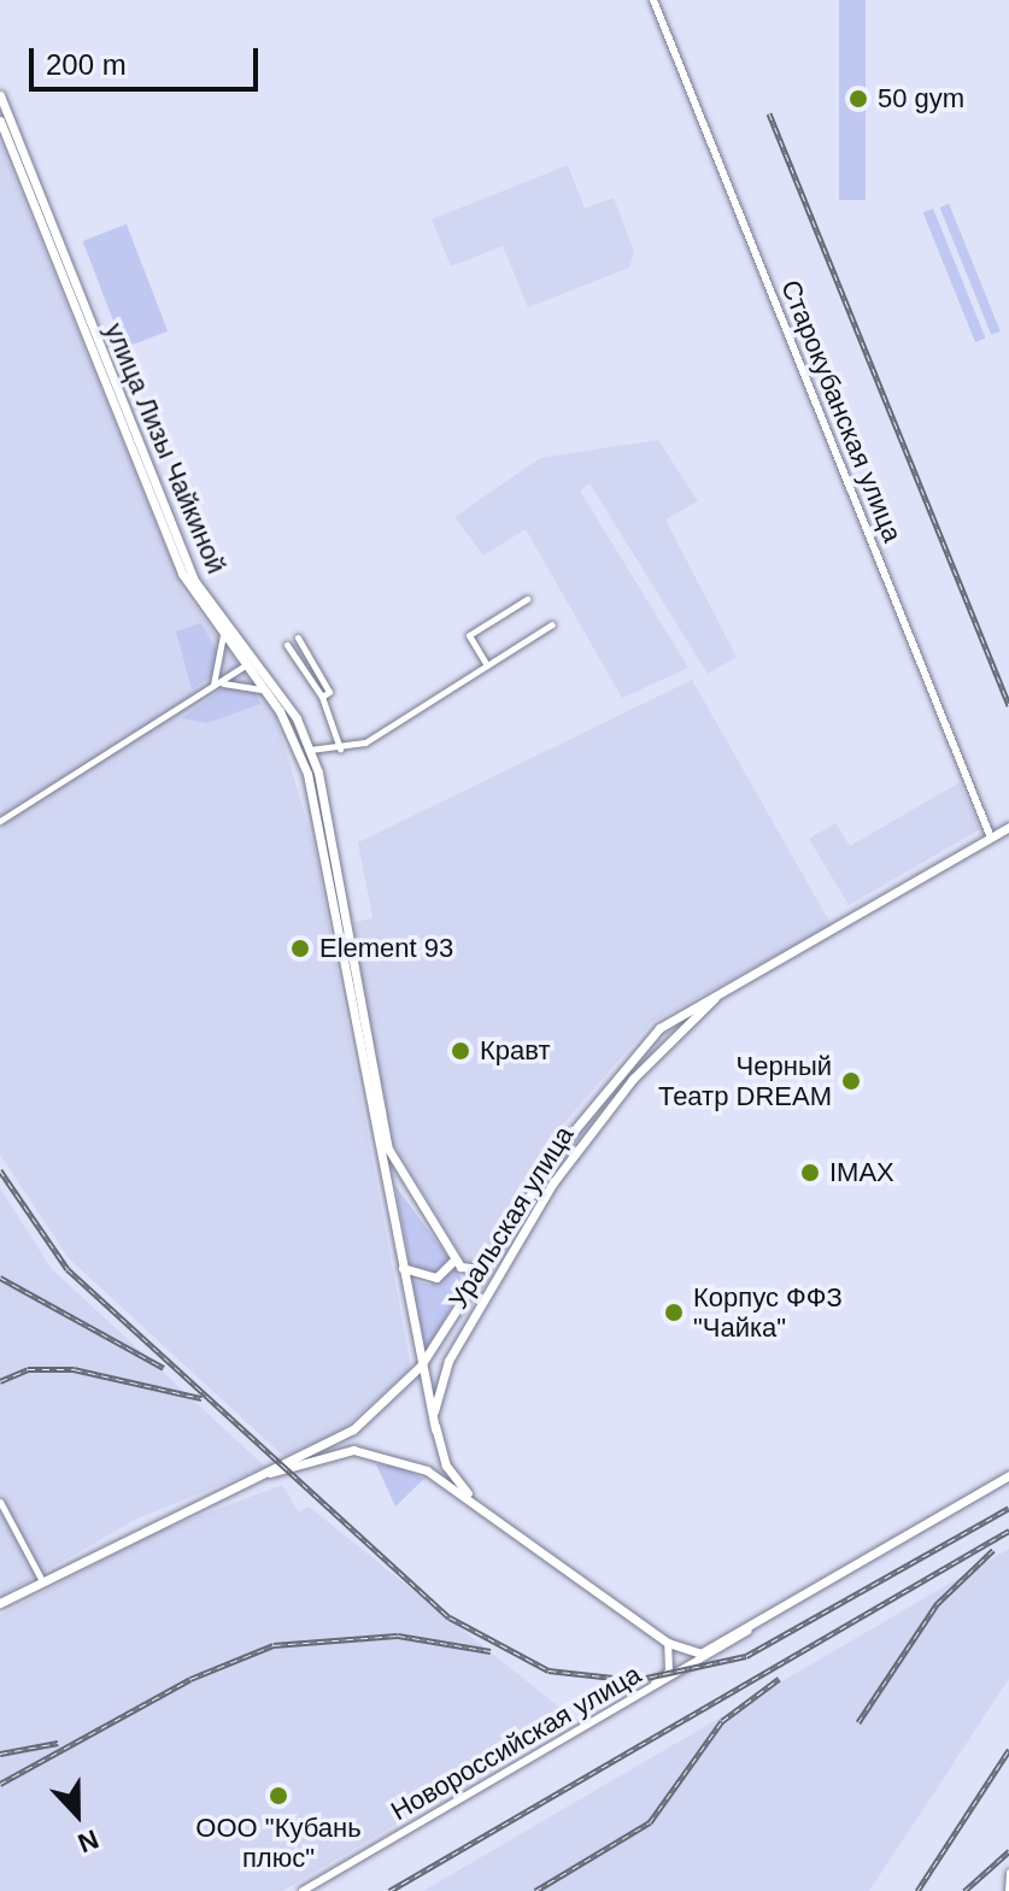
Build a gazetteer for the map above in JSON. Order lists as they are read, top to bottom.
{
  "streets": {
    "main road": ["улица Лизы Чайкиной", "Уральская улица", "Новороссийская улица"],
    "street": ["Старокубанская улица"]
  },
  "crossings": [
    ["Старокубанская улица", "Уральская улица"]
  ],
  "places": [
    "50 gym",
    "Element 93",
    "Кравт",
    "Черный Театр DREAM",
    "IMAX",
    "Корпус ФФЗ \"Чайка\"",
    "ООО \"Кубань плюс\""
  ],
  "scale_bar": "200 m",
  "north": "bottom"
}
